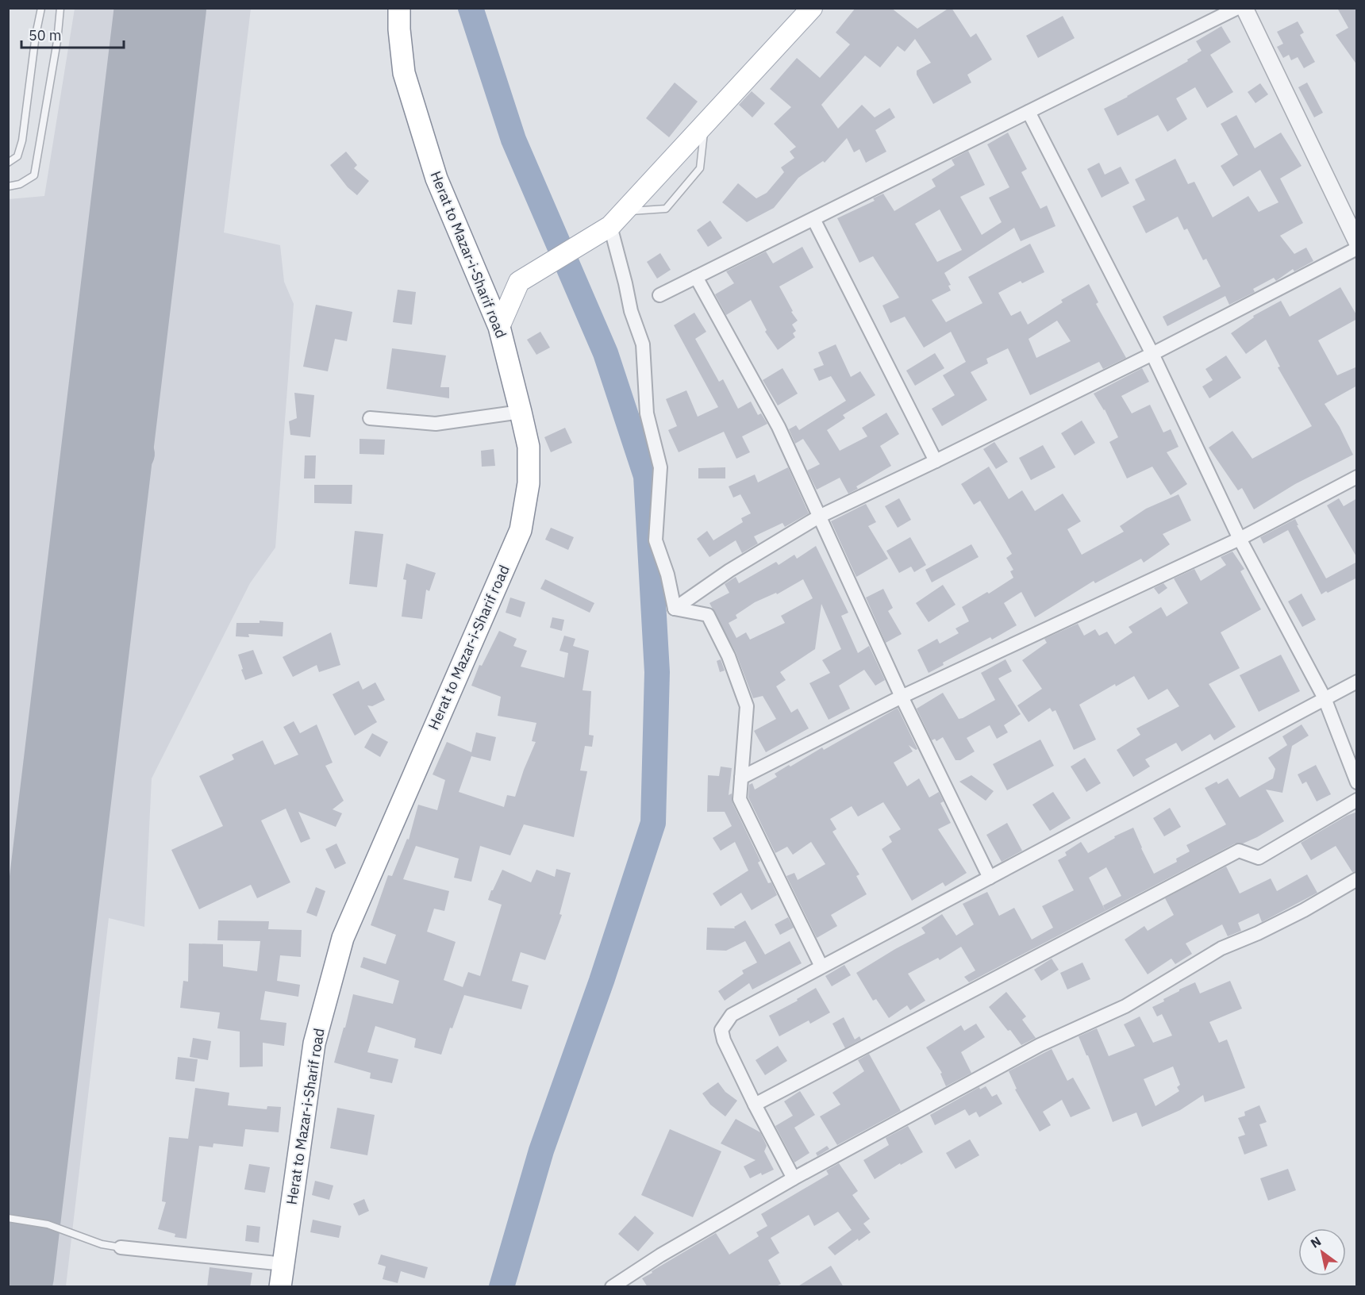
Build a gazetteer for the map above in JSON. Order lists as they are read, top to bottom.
{
  "streets": {
    "highway": ["Herat to Mazar-i-Sharif road"]
  },
  "scale_bar": "50 m",
  "north": "top left"
}
